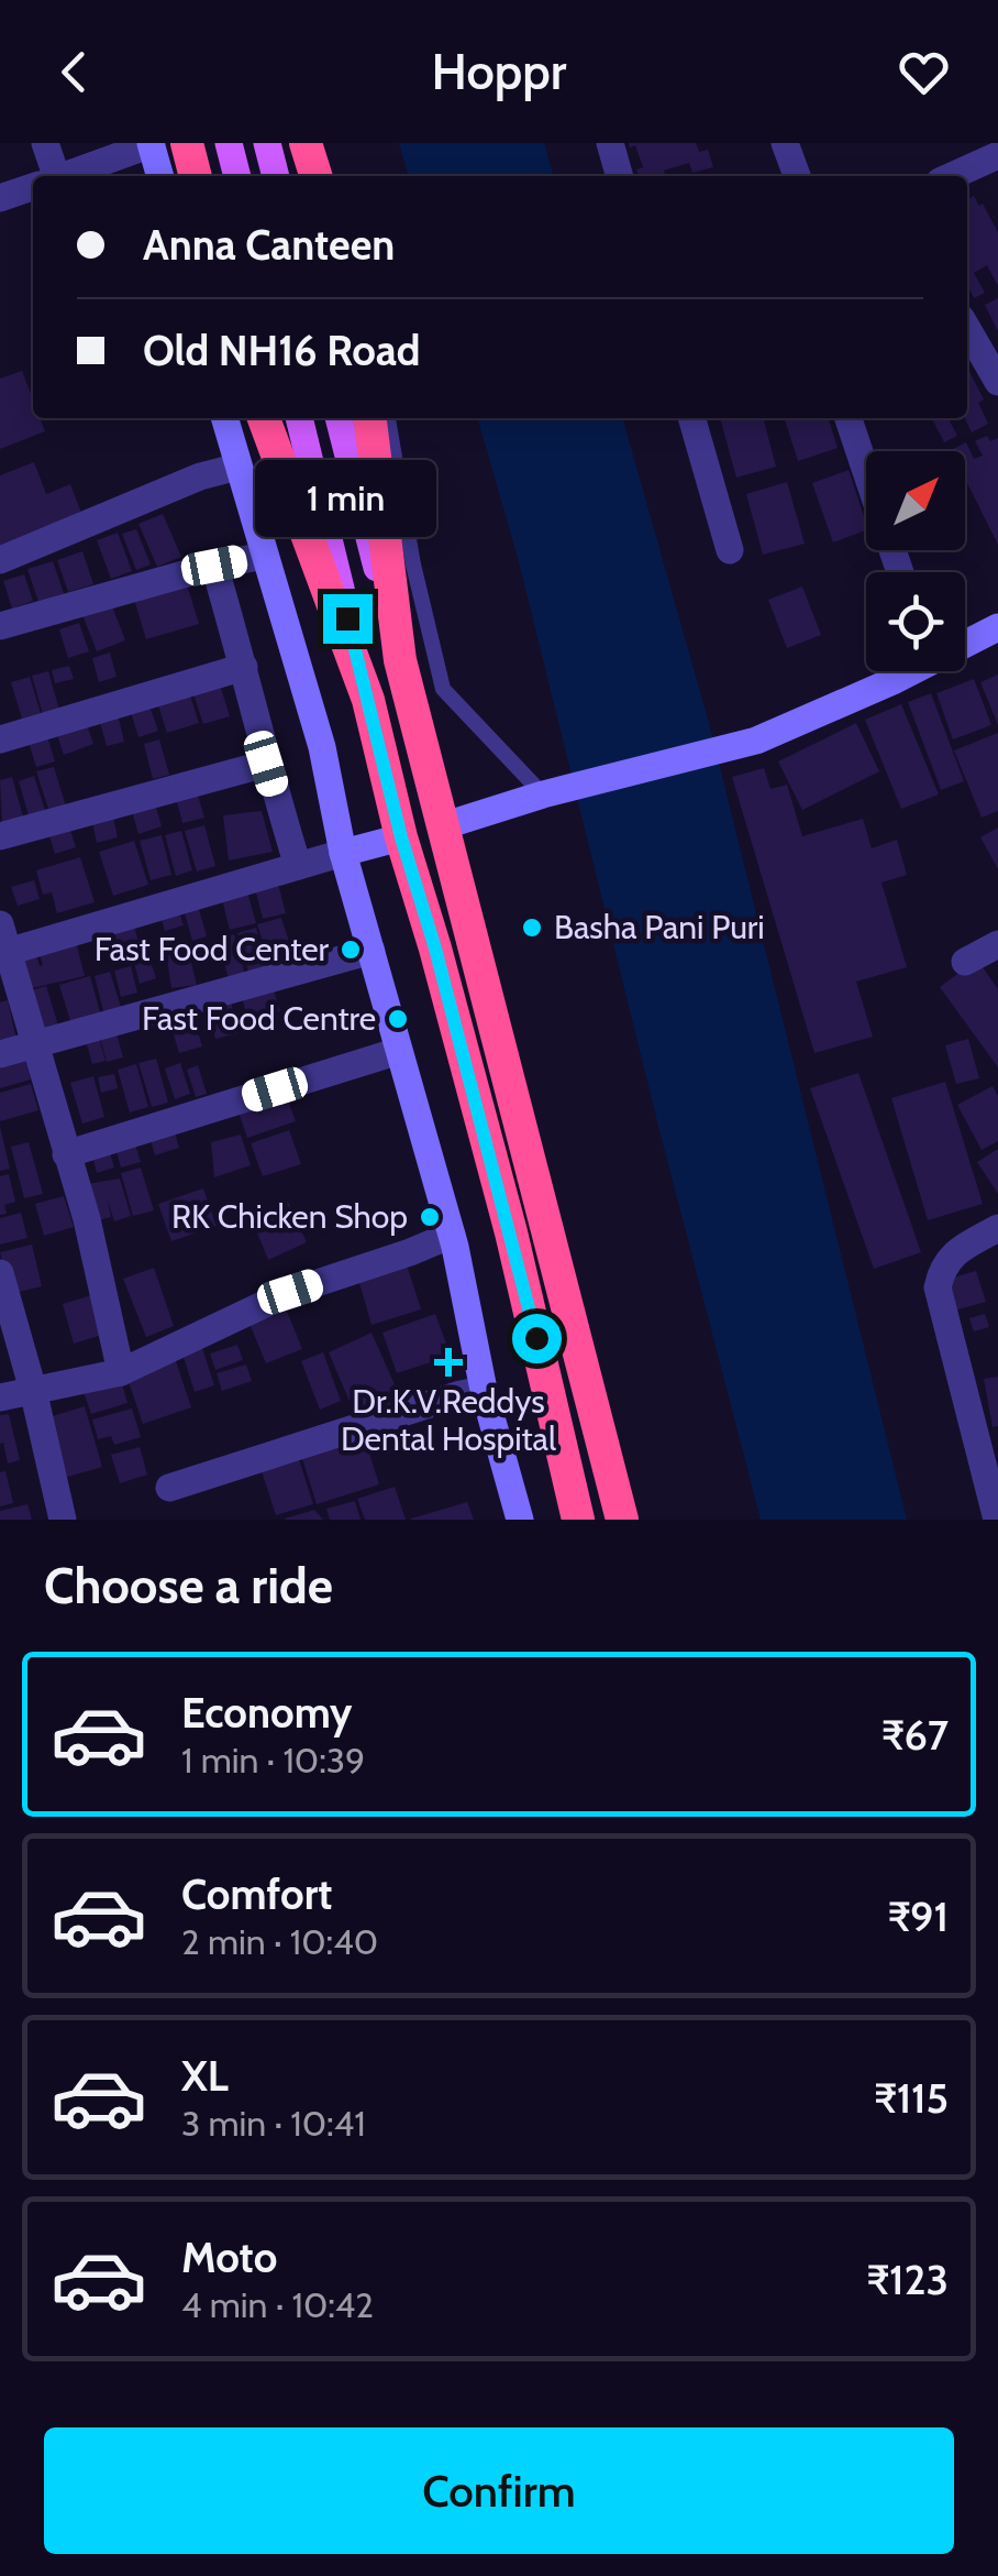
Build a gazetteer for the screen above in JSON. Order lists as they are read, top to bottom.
{
  "places": {
    "other": [
      "Basha Pani Puri",
      "Fast Food Center",
      "Fast Food Centre",
      "RK Chicken Shop"
    ],
    "health": ["Dr.K.V.Reddys Dental Hospital"]
  },
  "north": "top right",
  "page": {
    "header": "Hoppr",
    "banner": ["Anna Canteen", "Old NH16 Road"],
    "bubble": "1 min",
    "heading": "Choose a ride",
    "list": [
      {
        "name": "Economy",
        "note": "1 min · 10:39",
        "value": "₹67"
      },
      {
        "name": "Comfort",
        "note": "2 min · 10:40",
        "value": "₹91"
      },
      {
        "name": "XL",
        "note": "3 min · 10:41",
        "value": "₹115"
      },
      {
        "name": "Moto",
        "note": "4 min · 10:42",
        "value": "₹123"
      }
    ],
    "buttons": "Confirm"
  }
}
